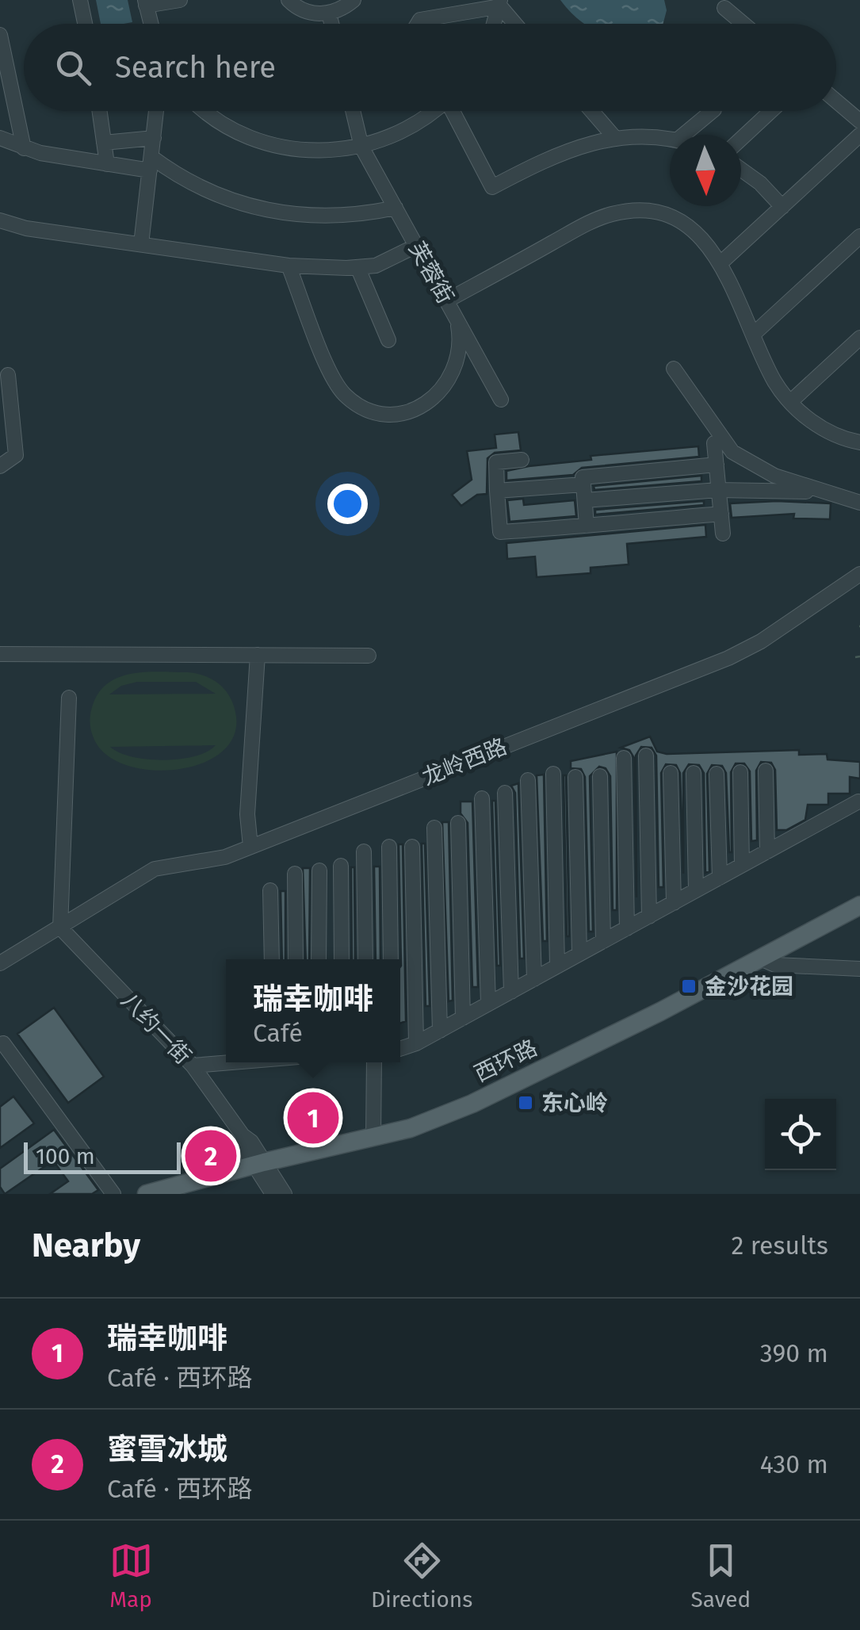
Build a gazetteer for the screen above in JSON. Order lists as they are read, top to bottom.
{
  "streets": {
    "main road": ["西环路"],
    "street": ["芙蓉街", "龙岭西路", "八约一街"]
  },
  "crossings": [
    ["龙岭西路", "八约一街"],
    ["八约一街", "西环路"]
  ],
  "places": {
    "transit": ["金沙花园", "东心岭"]
  },
  "scale_bar": "100 m",
  "north": "bottom",
  "page": {
    "search": "Search here",
    "popup": ["瑞幸咖啡", "Café"],
    "pins": ["1", "2"],
    "scale": "100 m",
    "heading": ["Nearby", "2 results"],
    "list": [
      {
        "mark": "1",
        "name": "瑞幸咖啡",
        "note": "Café · 西环路",
        "value": "390 m"
      },
      {
        "mark": "2",
        "name": "蜜雪冰城",
        "note": "Café · 西环路",
        "value": "430 m"
      }
    ],
    "nav": ["Map", "Directions", "Saved"]
  }
}
